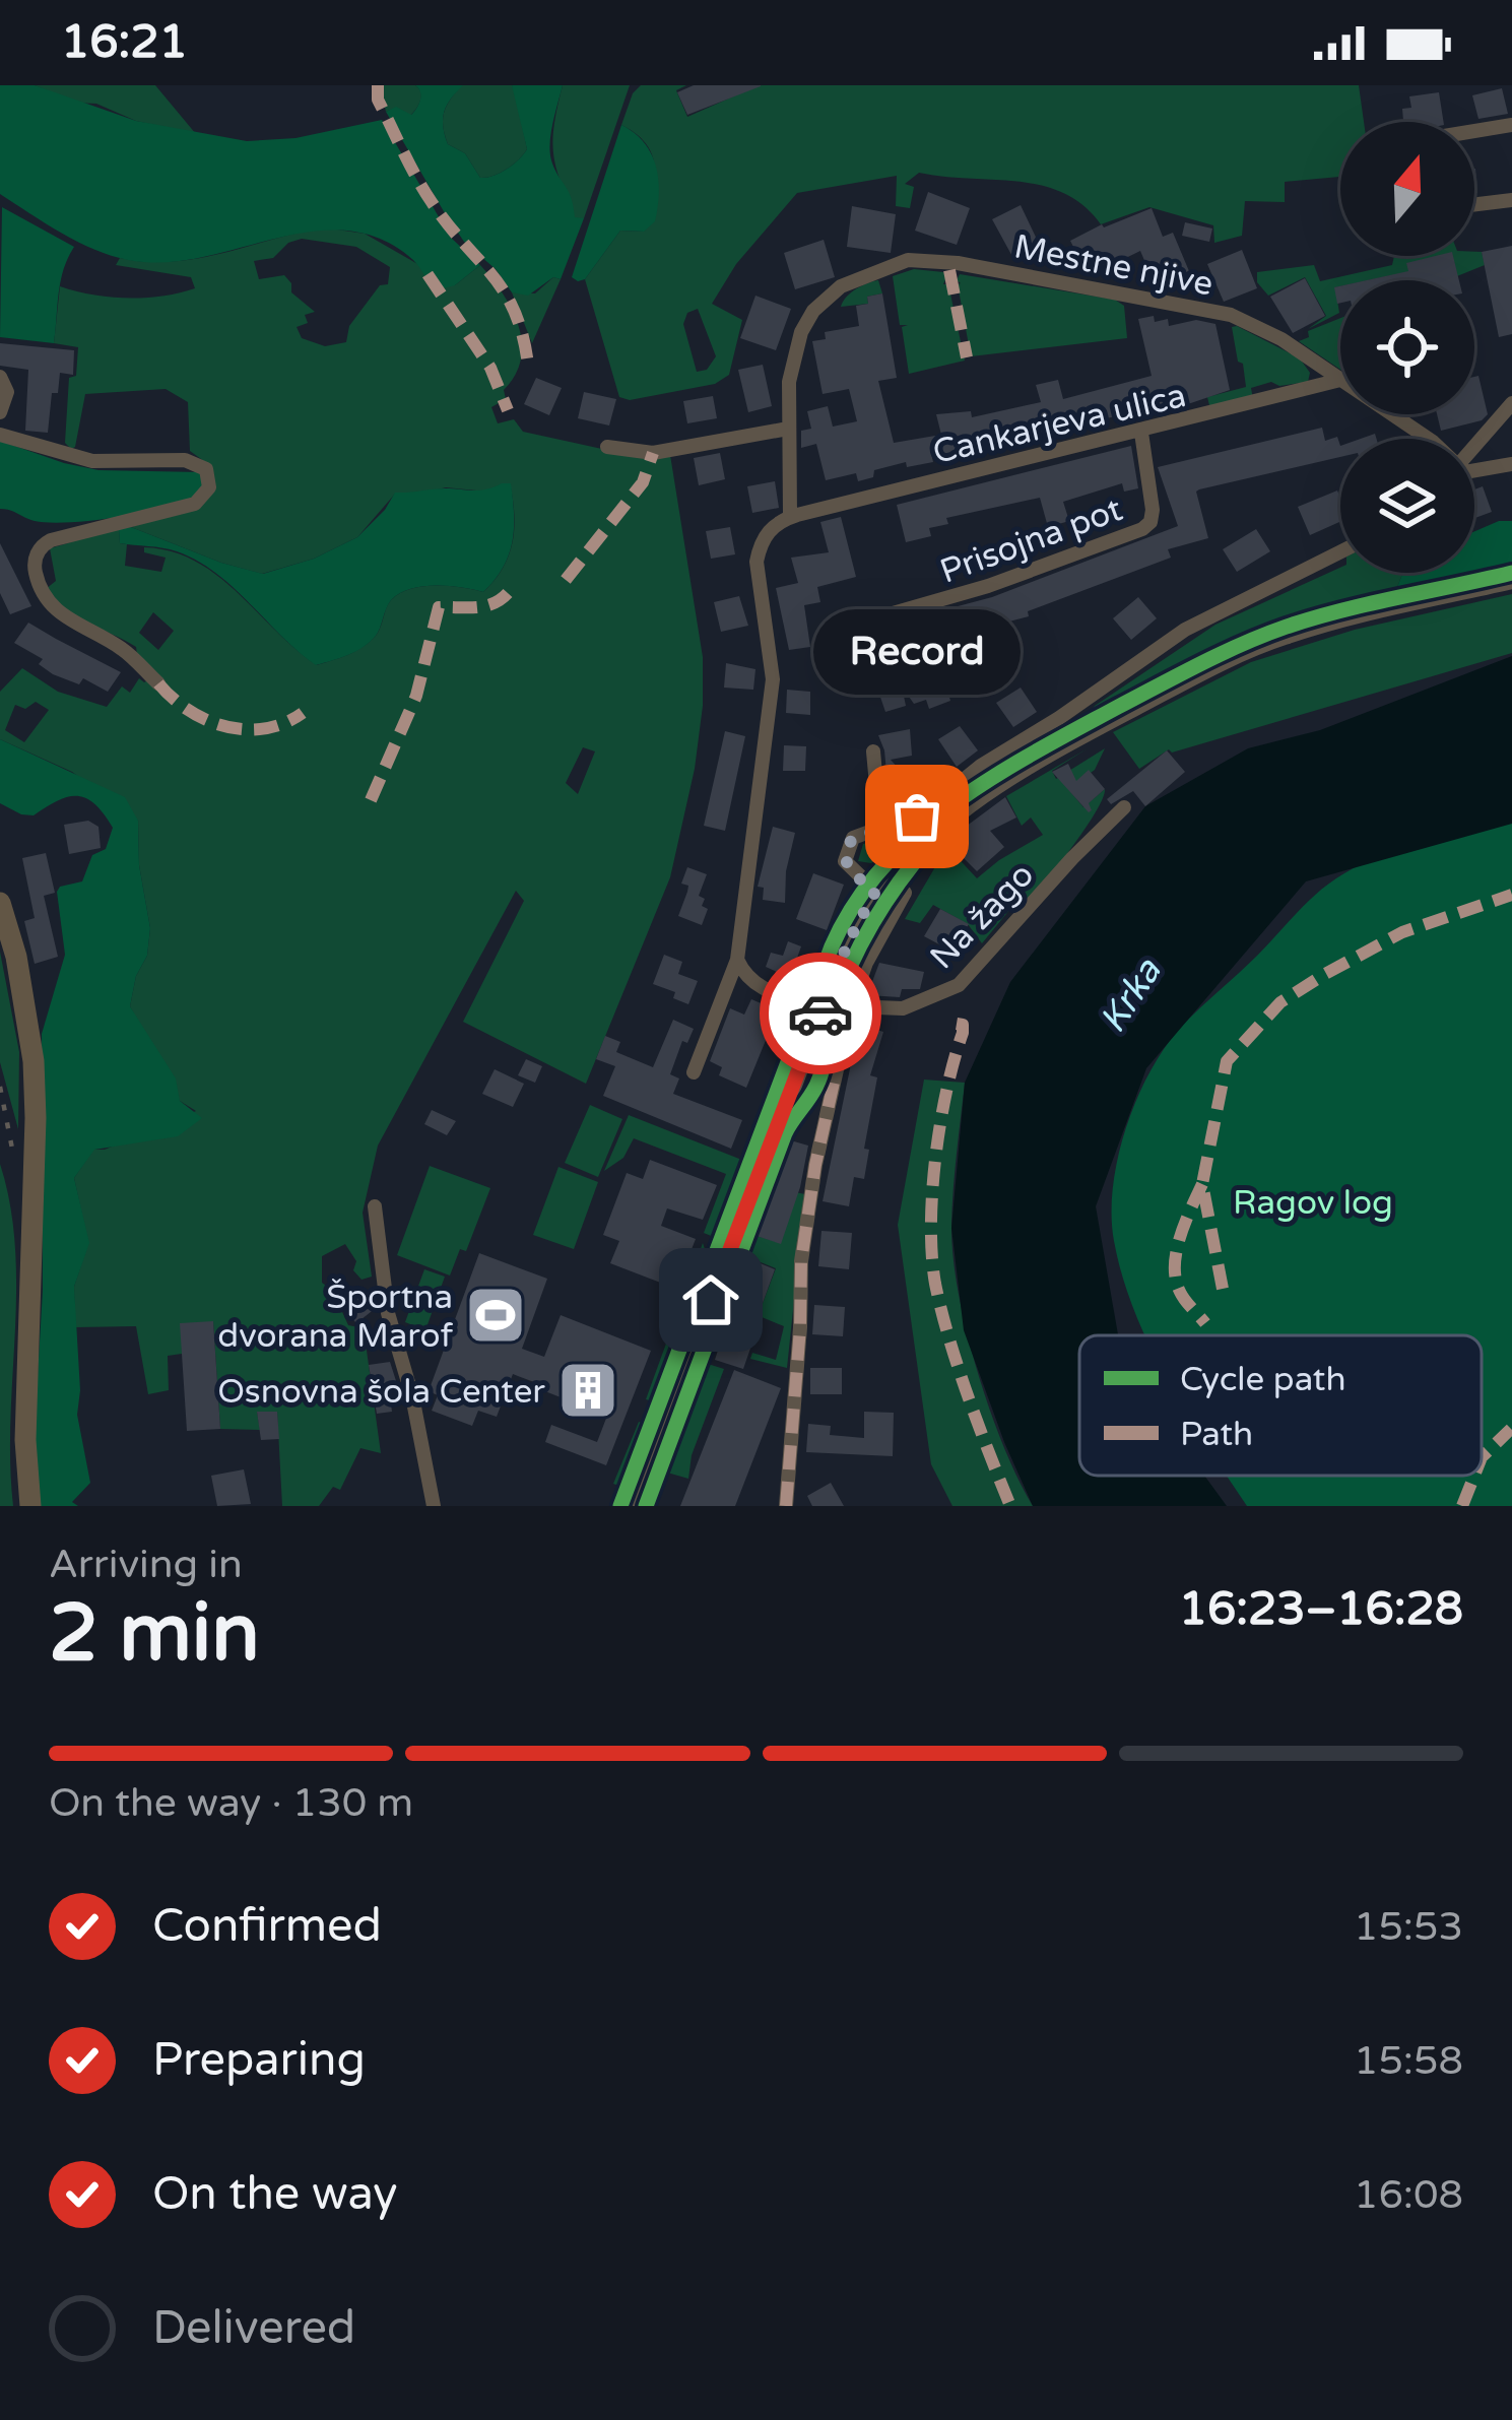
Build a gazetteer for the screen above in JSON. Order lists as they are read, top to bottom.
{
  "streets": {
    "street": [
      "Mestne njive",
      "Cankarjeva ulica",
      "Prisojna pot",
      "Na žago"
    ]
  },
  "crossings": [
    ["Mestne njive", "Cankarjeva ulica"],
    ["Cankarjeva ulica", "Prisojna pot"]
  ],
  "water": ["Krka"],
  "parks": ["Ragov log"],
  "places": {
    "other": ["Record"],
    "sports": ["Športna dvorana Marof"],
    "building": ["Osnovna šola Center"]
  },
  "legend": ["Cycle path", "Path"],
  "north": "top",
  "page": {
    "status": "16:21",
    "bubble": "Record",
    "heading": ["2 min", "Arriving in", "16:23–16:28"],
    "bar": "On the way · 130 m",
    "list": [
      ["Confirmed", "15:53"],
      ["Preparing", "15:58"],
      ["On the way", "16:08"],
      "Delivered"
    ]
  }
}
